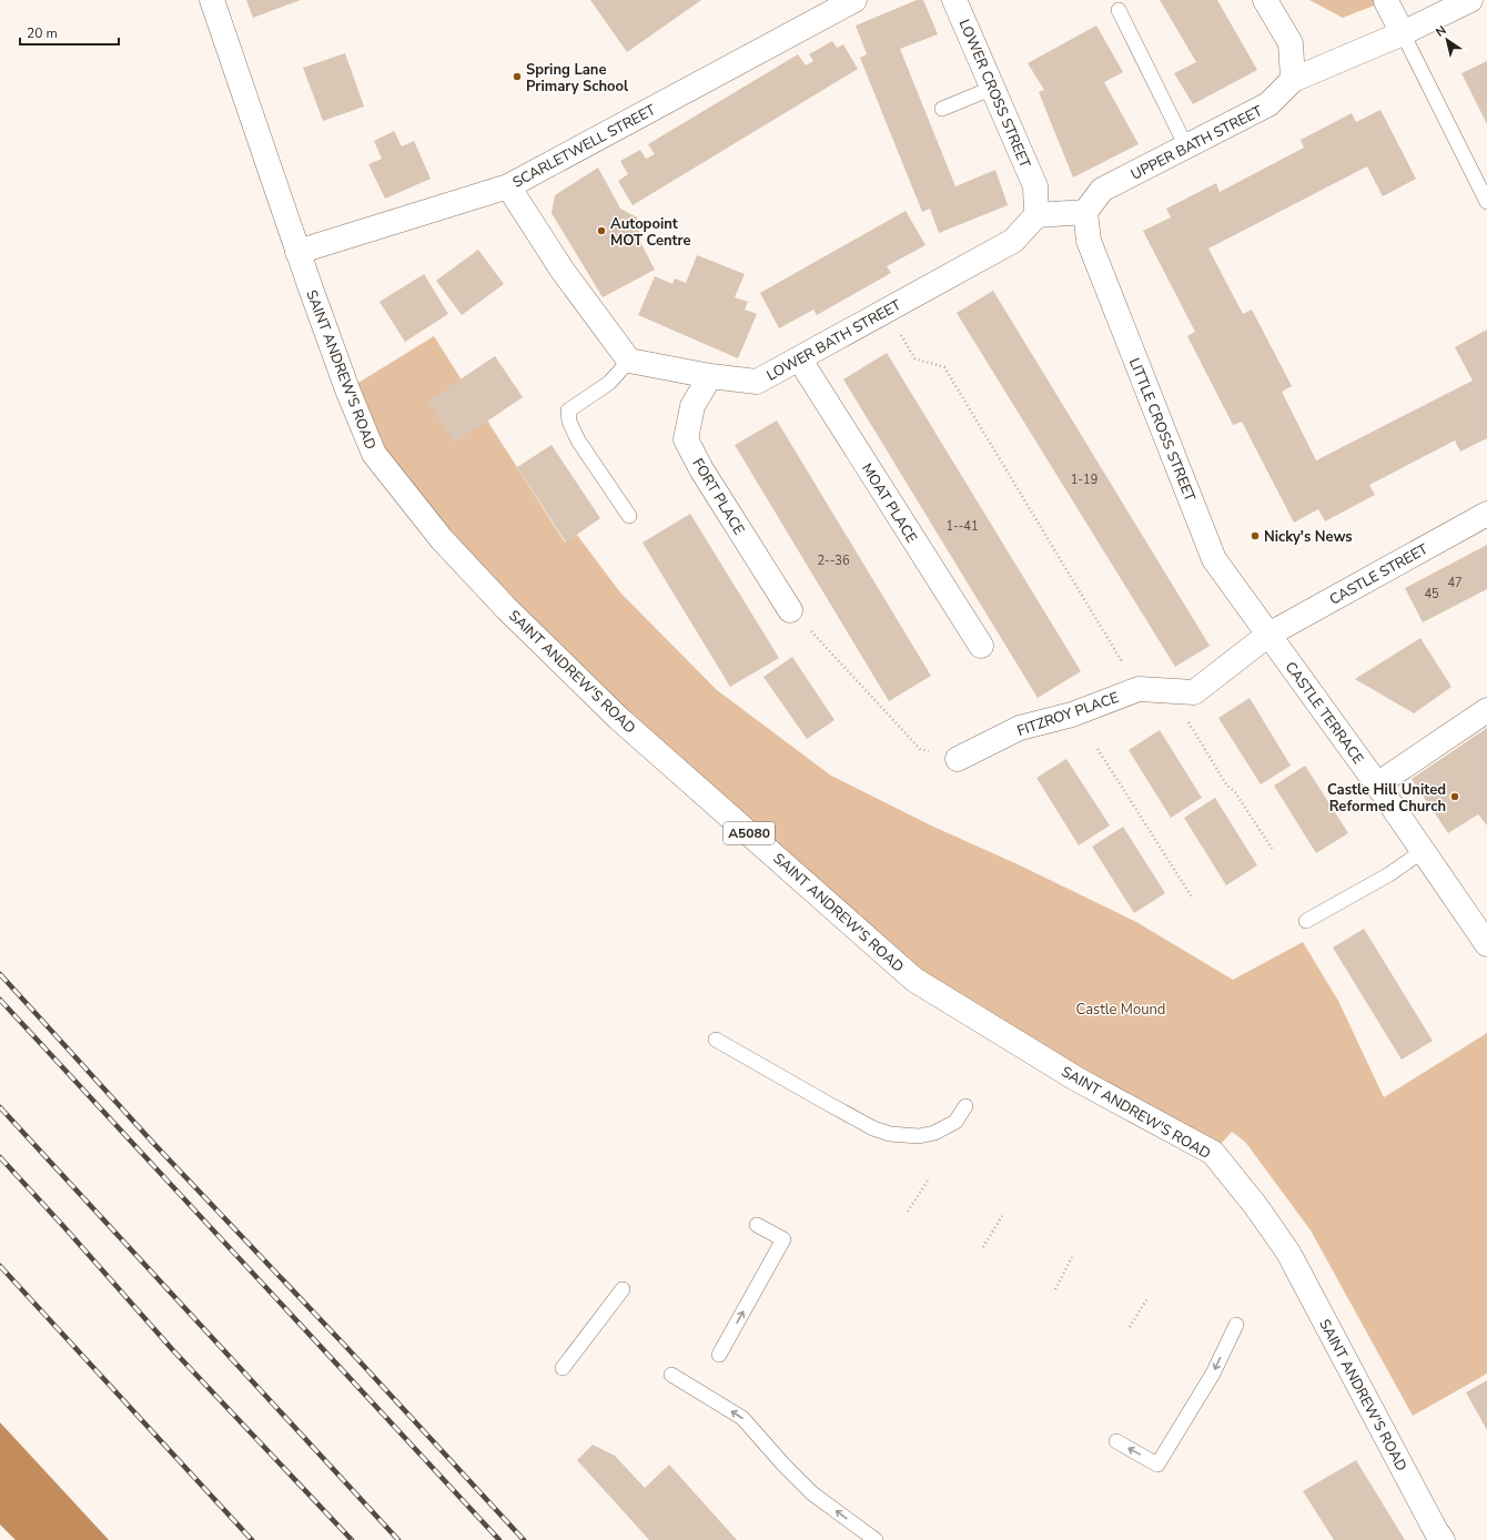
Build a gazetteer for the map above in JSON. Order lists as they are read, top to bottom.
{
  "streets": {
    "street": [
      "LOWER CROSS STREET",
      "UPPER BATH STREET",
      "SCARLETWELL STREET",
      "LOWER BATH STREET",
      "SAINT ANDREW'S ROAD",
      "LITTLE CROSS STREET",
      "FORT PLACE",
      "MOAT PLACE",
      "CASTLE STREET",
      "CASTLE TERRACE",
      "FITZROY PLACE",
      "A5080"
    ]
  },
  "crossings": [
    ["LOWER CROSS STREET", "LOWER BATH STREET"],
    ["UPPER BATH STREET", "LITTLE CROSS STREET"],
    ["SCARLETWELL STREET", "SAINT ANDREW'S ROAD"],
    ["LOWER BATH STREET", "FORT PLACE"],
    ["LOWER BATH STREET", "MOAT PLACE"],
    ["LITTLE CROSS STREET", "CASTLE STREET"],
    ["LITTLE CROSS STREET", "CASTLE TERRACE"],
    ["LITTLE CROSS STREET", "FITZROY PLACE"],
    ["CASTLE STREET", "CASTLE TERRACE"],
    ["CASTLE STREET", "FITZROY PLACE"],
    ["CASTLE TERRACE", "FITZROY PLACE"]
  ],
  "parks": ["Castle Mound"],
  "places": [
    "Spring Lane Primary School",
    "Autopoint MOT Centre",
    "Nicky's News",
    "Castle Hill United Reformed Church"
  ],
  "house_numbers": [
    "1-19",
    "1--41",
    "2--36",
    "47",
    "45"
  ],
  "scale_bar": "20 m",
  "north": "top left"
}
